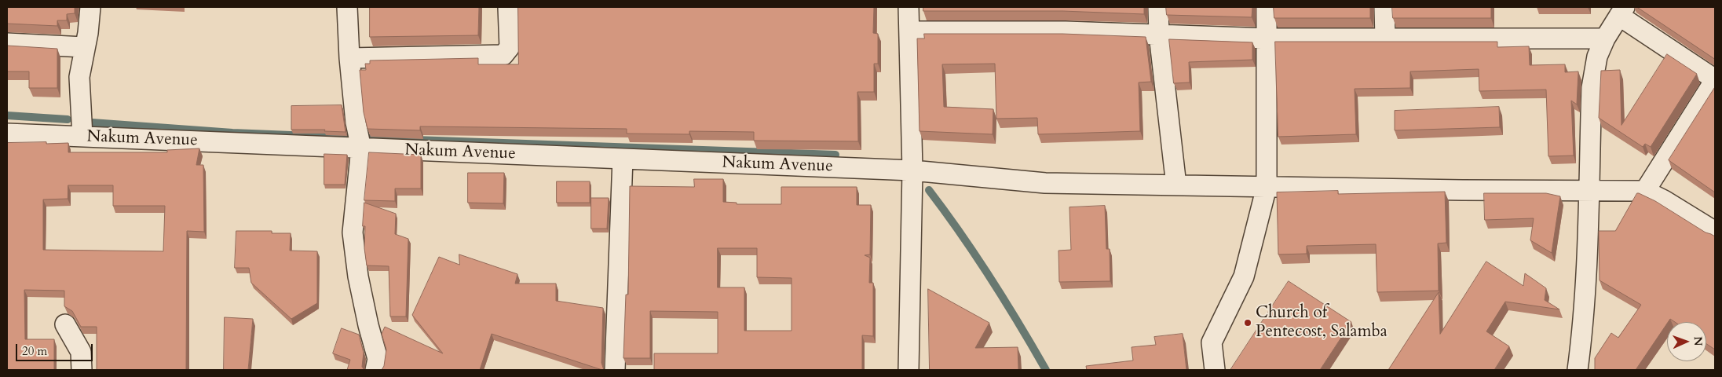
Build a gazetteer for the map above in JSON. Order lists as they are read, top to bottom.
{
  "streets": {
    "street": ["Nakum Avenue"]
  },
  "places": ["Church of Pentecost, Salamba"],
  "scale_bar": "20 m",
  "north": "right"
}
